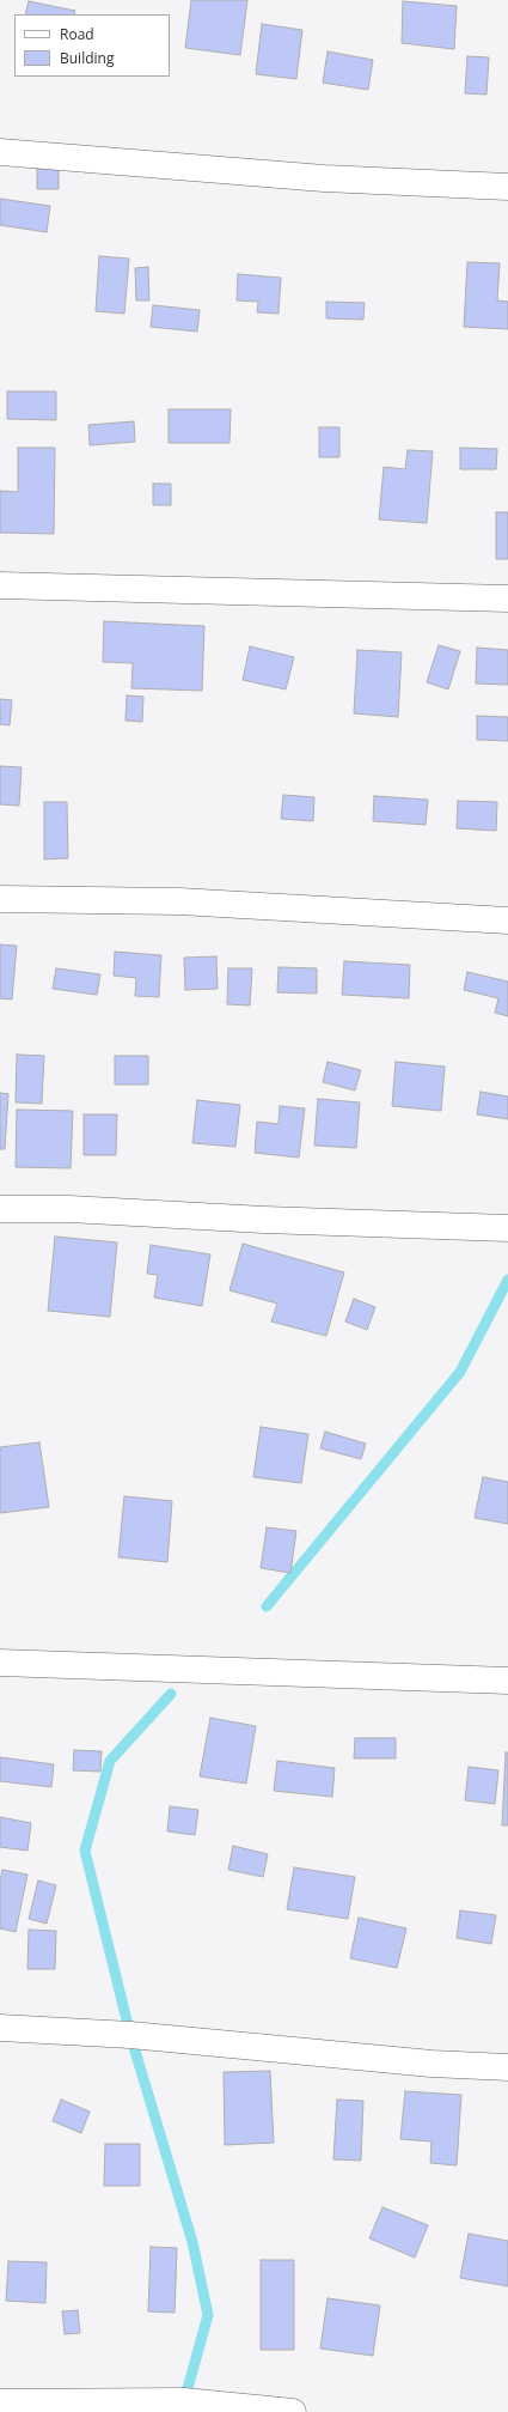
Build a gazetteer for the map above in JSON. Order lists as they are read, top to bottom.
{
  "legend": ["Road", "Building"]
}
